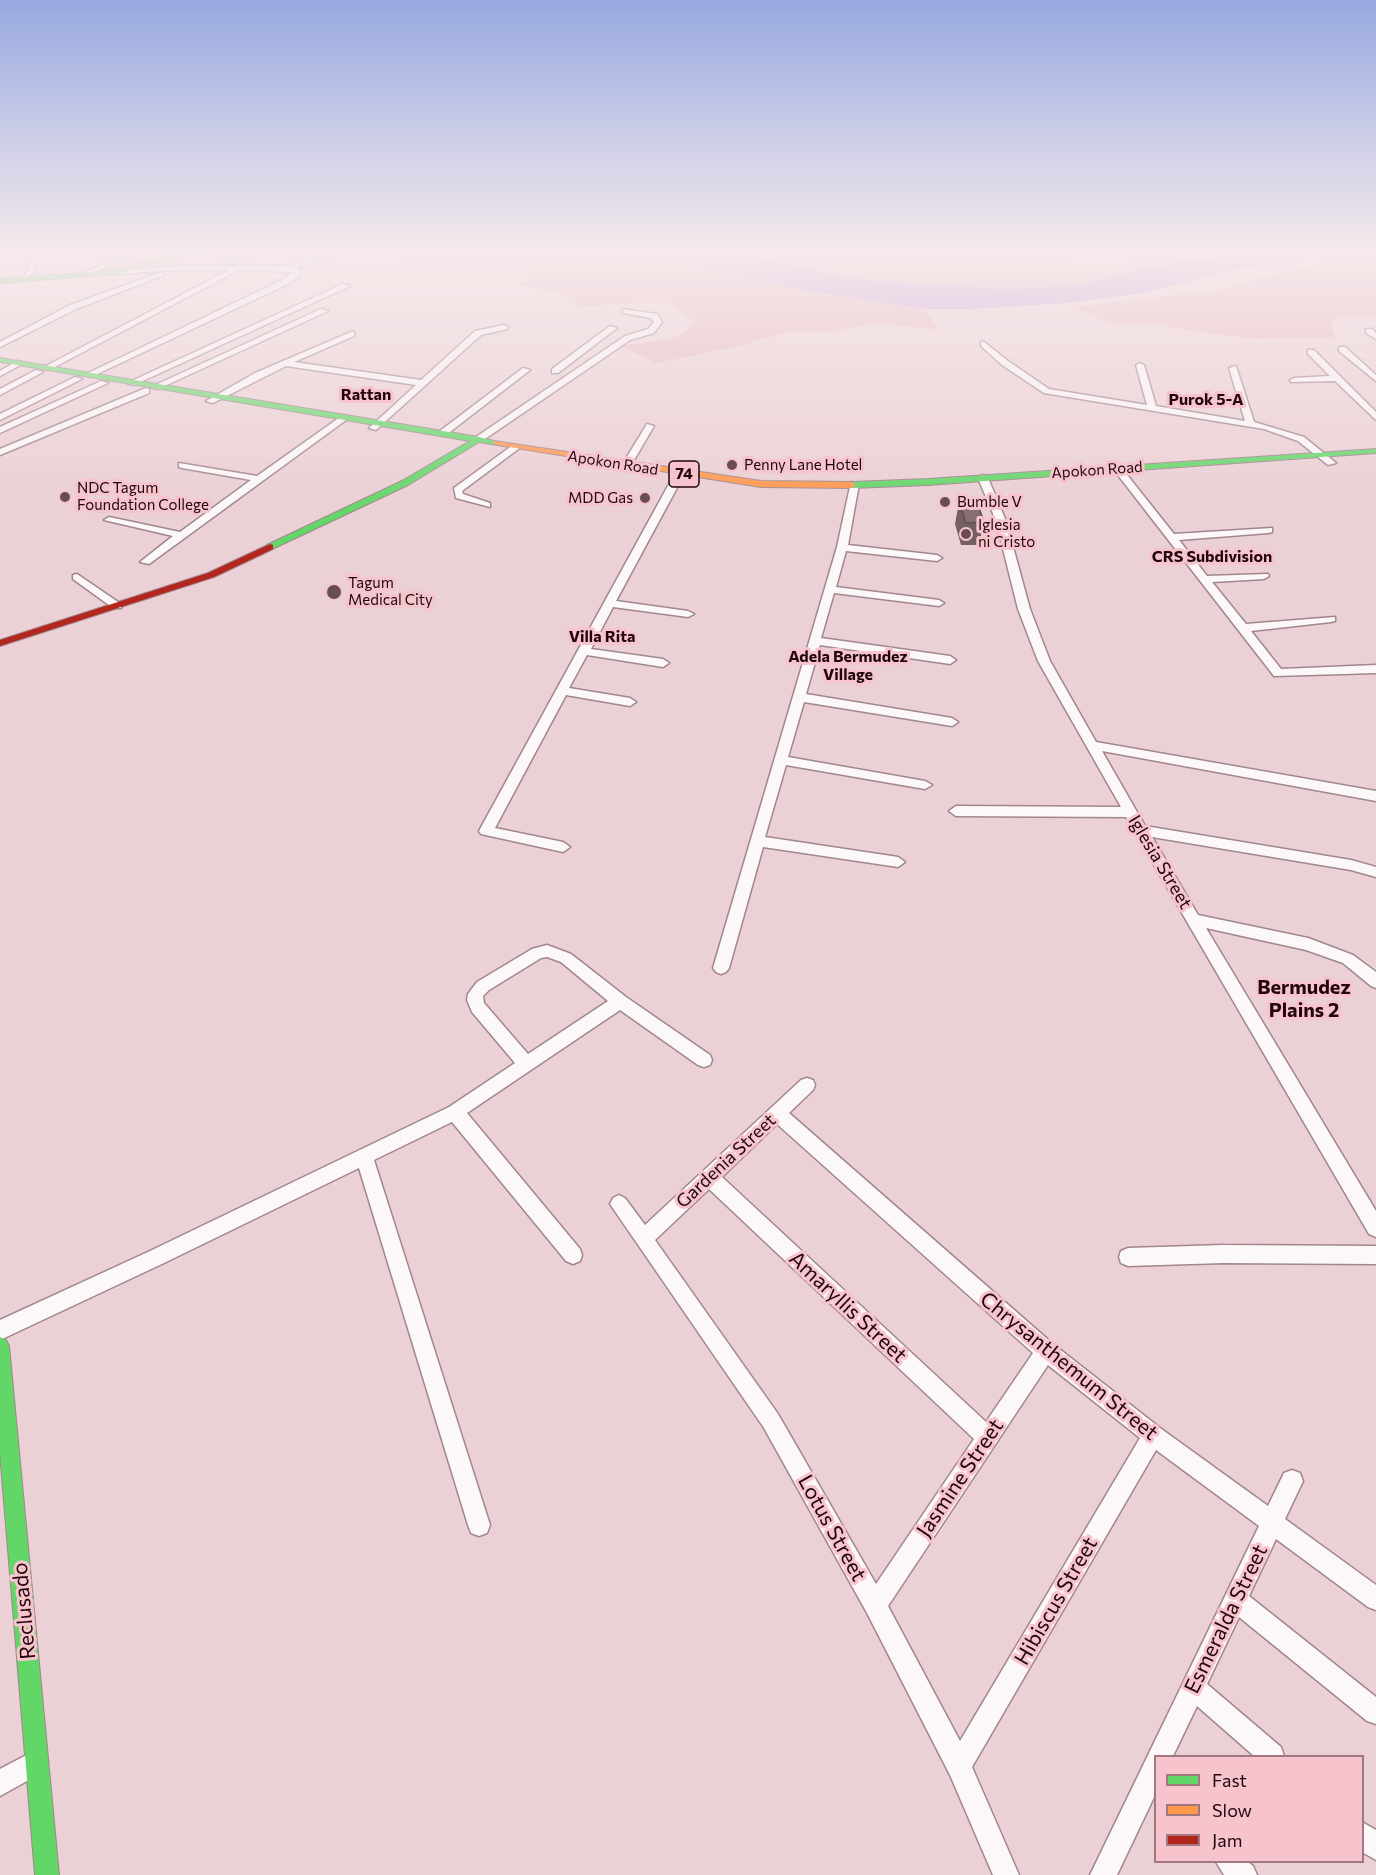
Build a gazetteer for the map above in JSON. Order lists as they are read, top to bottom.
{
  "streets": {
    "main road": ["Apokon Road", "74", "Reclusado"],
    "street": [
      "Iglesia Street",
      "Gardenia Street",
      "Amaryllis Street",
      "Chrysanthemum Street",
      "Jasmine Street",
      "Lotus Street",
      "Hibiscus Street",
      "Esmeralda Street"
    ]
  },
  "crossings": [
    ["Apokon Road", "Iglesia Street"],
    ["Gardenia Street", "Amaryllis Street"],
    ["Gardenia Street", "Chrysanthemum Street"],
    ["Gardenia Street", "Lotus Street"],
    ["Amaryllis Street", "Jasmine Street"],
    ["Chrysanthemum Street", "Jasmine Street"],
    ["Chrysanthemum Street", "Hibiscus Street"],
    ["Chrysanthemum Street", "Esmeralda Street"],
    ["Jasmine Street", "Lotus Street"],
    ["Lotus Street", "Hibiscus Street"]
  ],
  "districts": [
    "Rattan",
    "Purok 5-A",
    "CRS Subdivision",
    "Villa Rita",
    "Adela Bermudez Village",
    "Bermudez Plains 2"
  ],
  "places": [
    "Penny Lane Hotel",
    "NDC Tagum Foundation College",
    "MDD Gas",
    "Bumble V",
    "Iglesia ni Cristo",
    "Tagum Medical City"
  ],
  "legend": ["Fast", "Slow", "Jam"]
}
